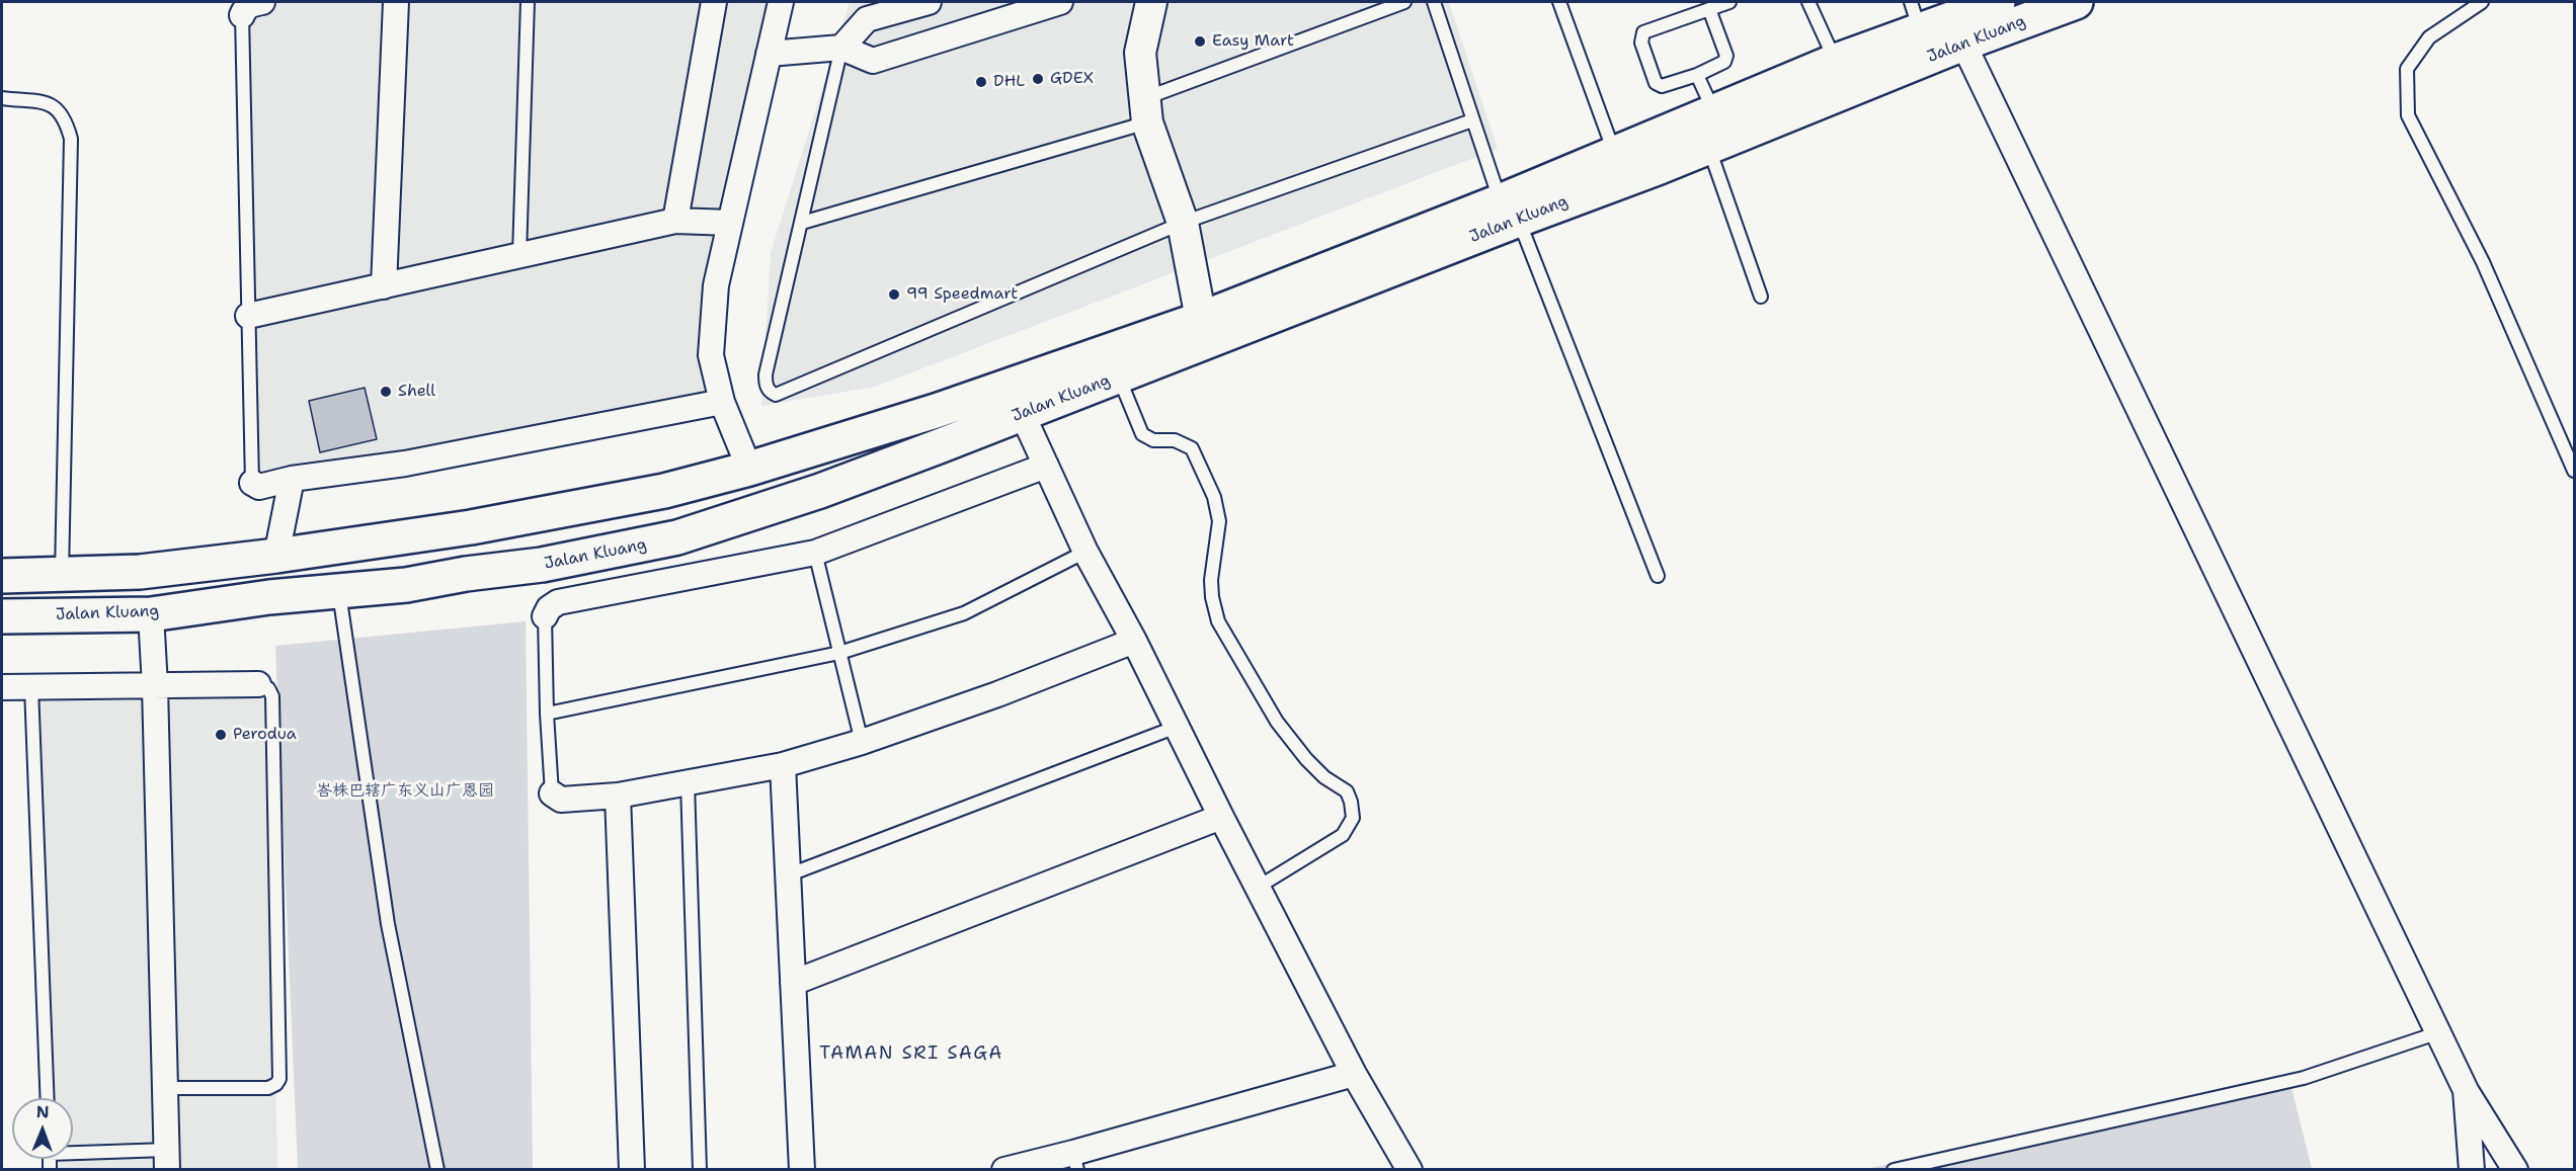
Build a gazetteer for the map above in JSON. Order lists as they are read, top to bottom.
{
  "streets": {
    "highway": ["Jalan Kluang"]
  },
  "districts": ["TAMAN SRI SAGA"],
  "parks": ["峇株巴辖广东义山广恩园"],
  "places": [
    "Easy Mart",
    "GDEX",
    "DHL",
    "99 Speedmart",
    "Shell",
    "Perodua"
  ],
  "north": "top"
}
